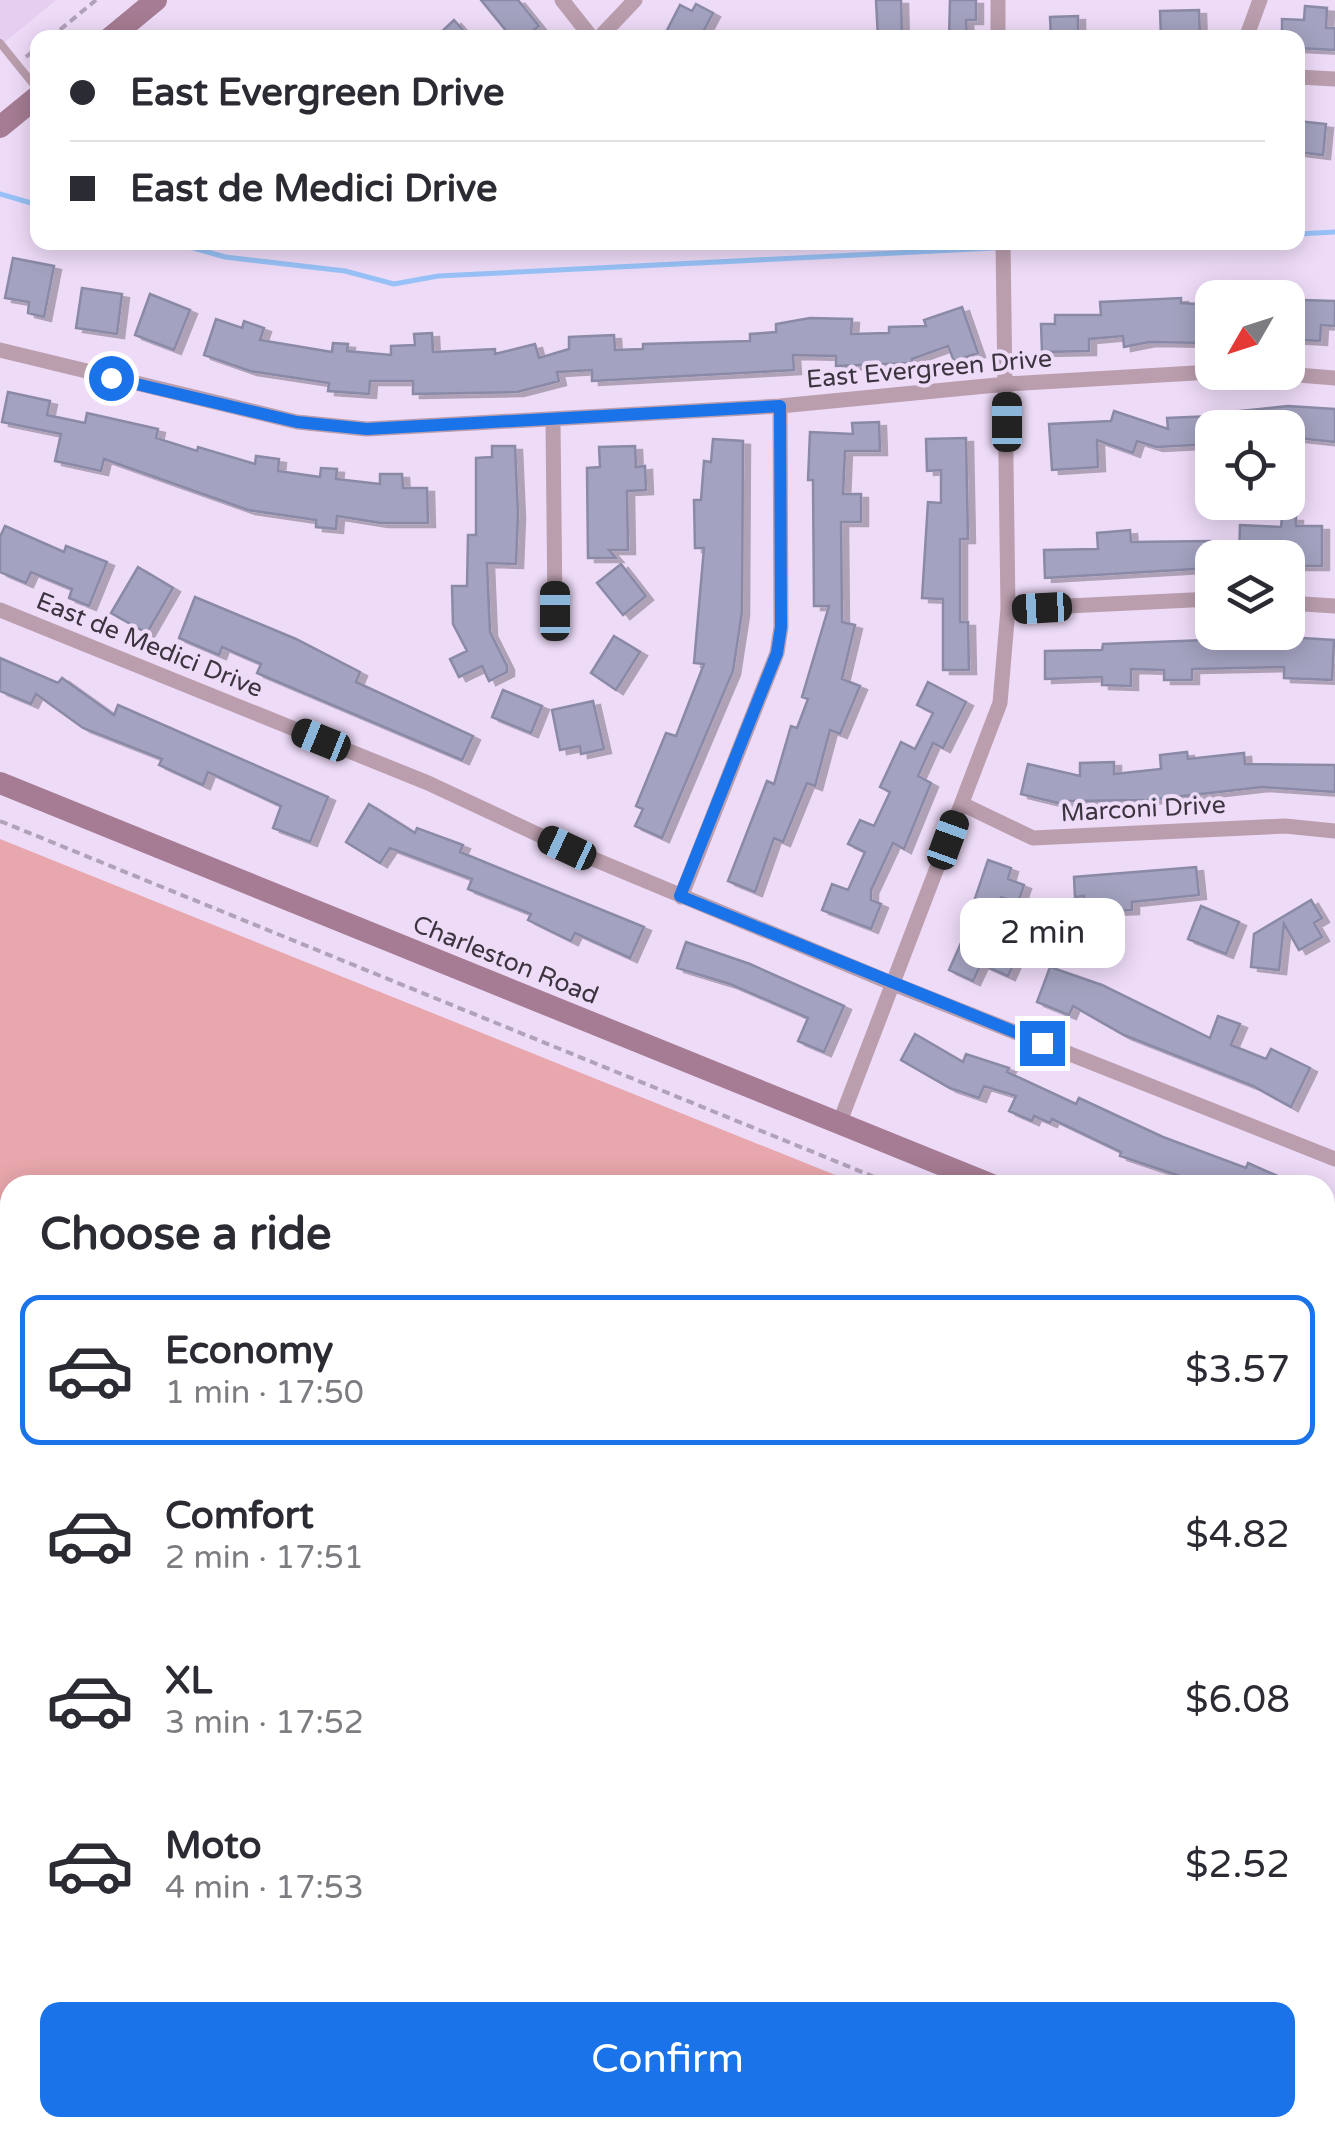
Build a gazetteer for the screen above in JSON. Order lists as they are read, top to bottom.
{
  "streets": {
    "main road": ["Charleston Road"],
    "street": ["East Evergreen Drive", "East de Medici Drive", "Marconi Drive"]
  },
  "north": "bottom left",
  "page": {
    "banner": ["East Evergreen Drive", "East de Medici Drive"],
    "bubble": "2 min",
    "heading": "Choose a ride",
    "list": [
      {
        "name": "Economy",
        "note": "1 min · 17:50",
        "value": "$3.57"
      },
      {
        "name": "Comfort",
        "note": "2 min · 17:51",
        "value": "$4.82"
      },
      {
        "name": "XL",
        "note": "3 min · 17:52",
        "value": "$6.08"
      },
      {
        "name": "Moto",
        "note": "4 min · 17:53",
        "value": "$2.52"
      }
    ],
    "buttons": "Confirm"
  }
}
